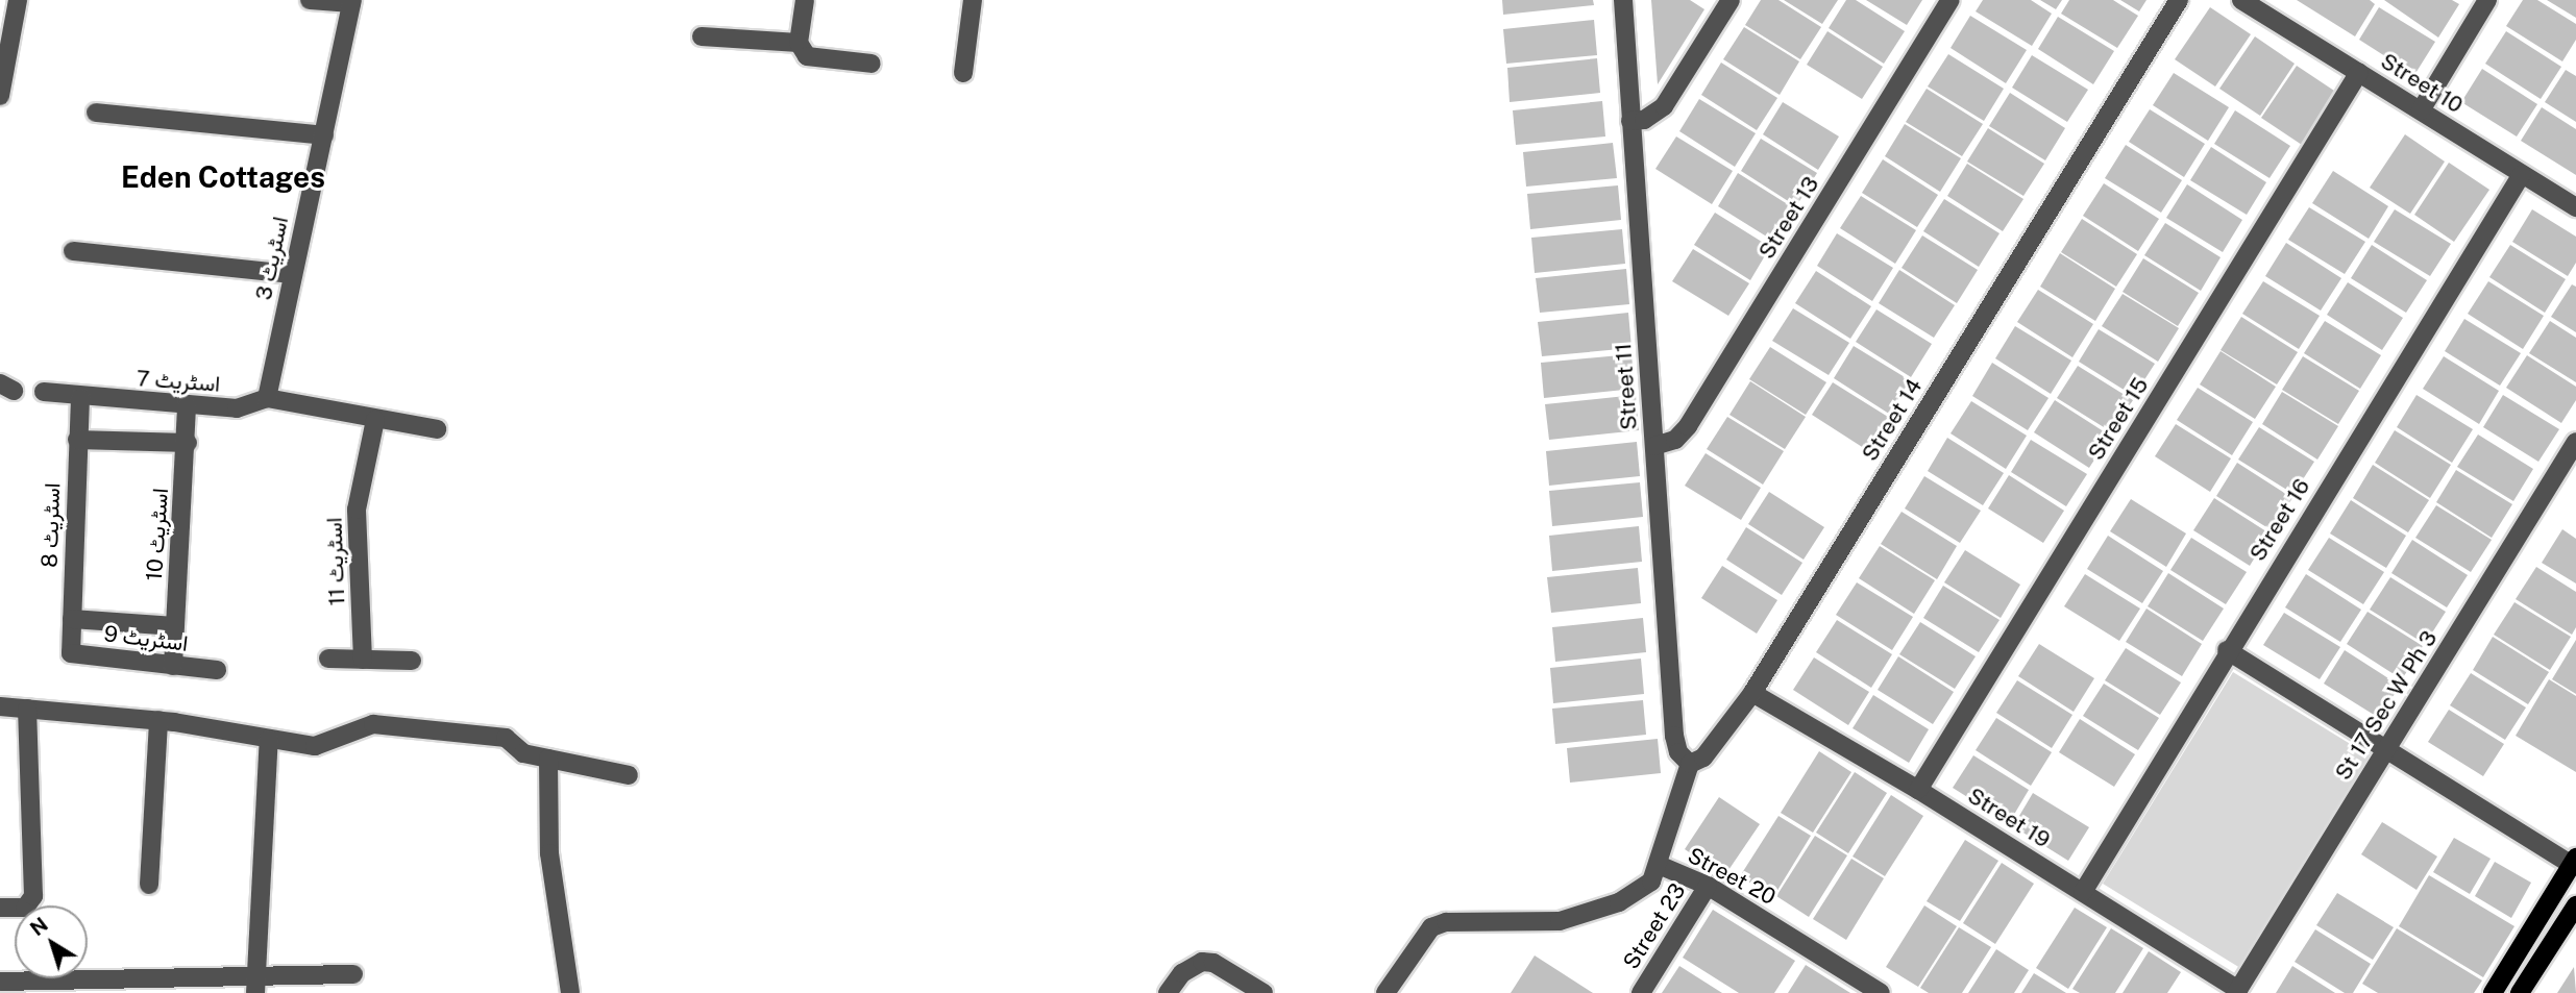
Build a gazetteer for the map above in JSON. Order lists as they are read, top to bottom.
{
  "streets": {
    "street": [
      "Street 10",
      "Street 13",
      "اسٹریٹ 3",
      "اسٹریٹ 7",
      "Street 11",
      "Street 15",
      "Street 14",
      "Street 16",
      "اسٹریٹ 8",
      "اسٹریٹ 10",
      "اسٹریٹ 11",
      "اسٹریٹ 9",
      "St 17 Sec W Ph 3",
      "Street 19",
      "Street 20",
      "Street 23"
    ]
  },
  "crossings": [
    ["Street 10", "Street 15"],
    ["Street 10", "Street 16"],
    ["Street 13", "Street 11"],
    ["اسٹریٹ 3", "اسٹریٹ 7"],
    ["اسٹریٹ 7", "اسٹریٹ 8"],
    ["اسٹریٹ 7", "اسٹریٹ 10"],
    ["اسٹریٹ 7", "اسٹریٹ 11"],
    ["Street 11", "Street 14"],
    ["Street 15", "Street 19"],
    ["Street 14", "Street 19"],
    ["Street 16", "Street 19"],
    ["اسٹریٹ 8", "اسٹریٹ 9"],
    ["اسٹریٹ 10", "اسٹریٹ 9"],
    ["St 17 Sec W Ph 3", "Street 19"],
    ["Street 20", "Street 23"]
  ],
  "districts": ["Eden Cottages"],
  "north": "top left"
}
